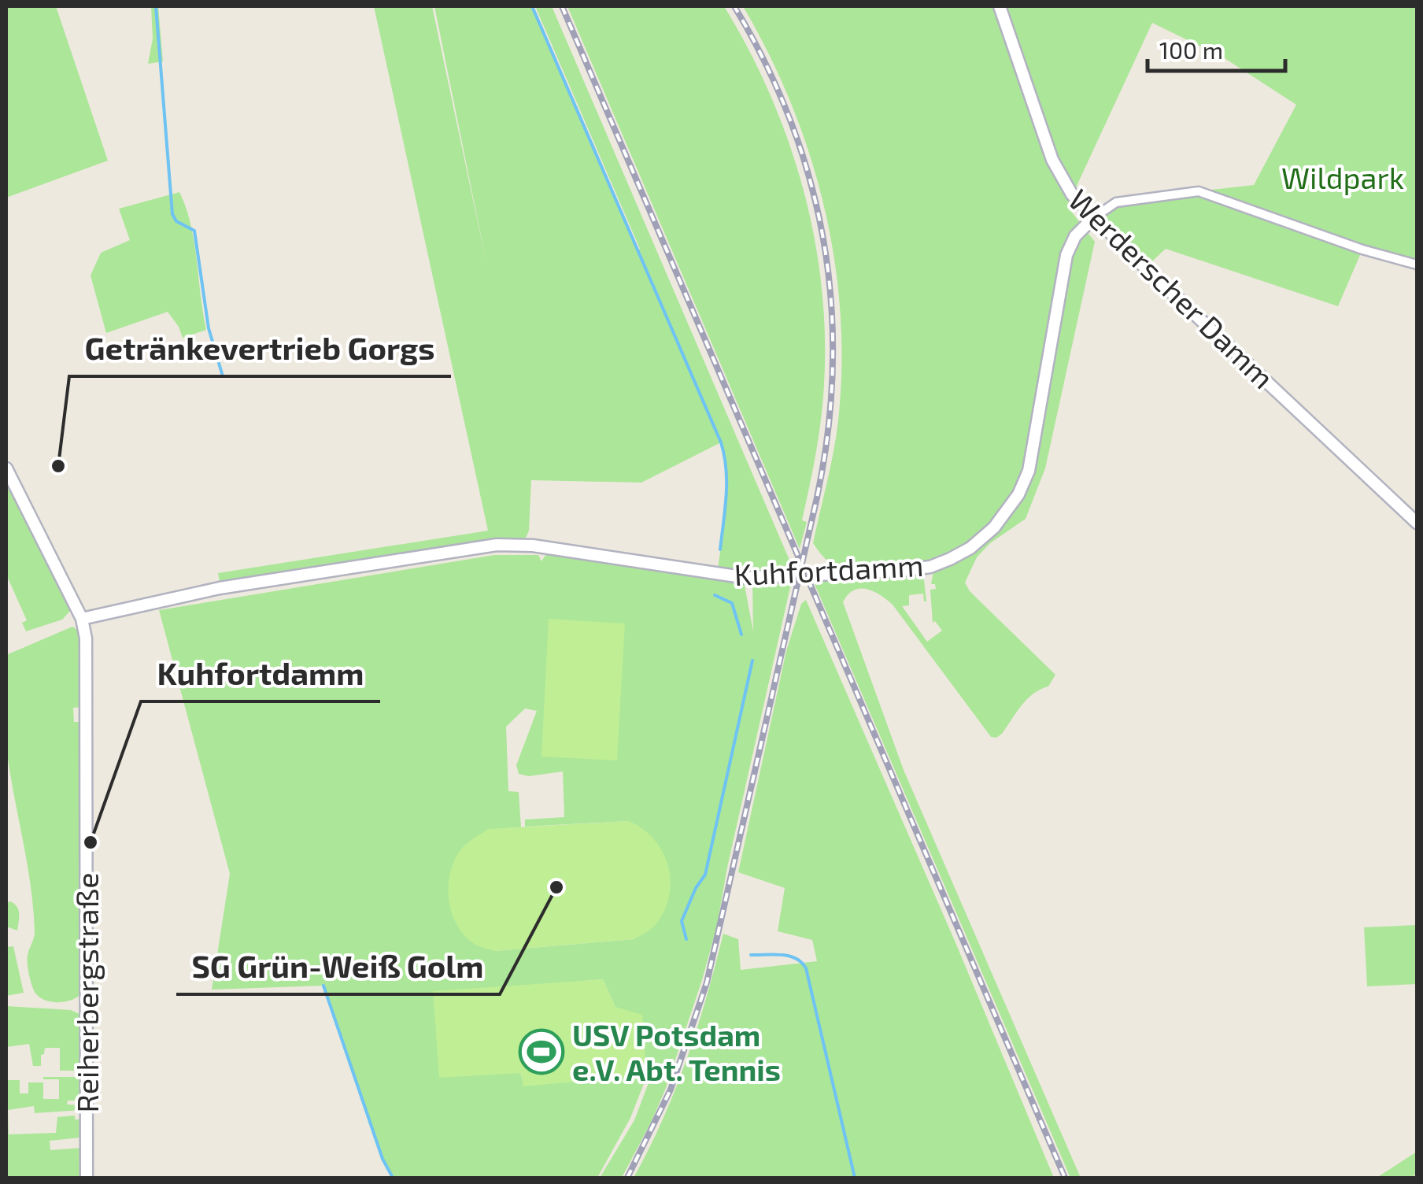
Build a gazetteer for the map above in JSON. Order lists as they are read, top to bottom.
{
  "streets": {
    "street": ["Werderscher Damm", "Kuhfortdamm", "Reiherbergstraße"]
  },
  "crossings": [
    ["Werderscher Damm", "Kuhfortdamm"],
    ["Kuhfortdamm", "Reiherbergstraße"]
  ],
  "parks": ["Wildpark"],
  "places": {
    "other": ["Getränkevertrieb Gorgs", "Kuhfortdamm", "SG Grün-Weiß Golm"],
    "sports": ["USV Potsdam e.V. Abt. Tennis"]
  },
  "scale_bar": "100 m"
}
